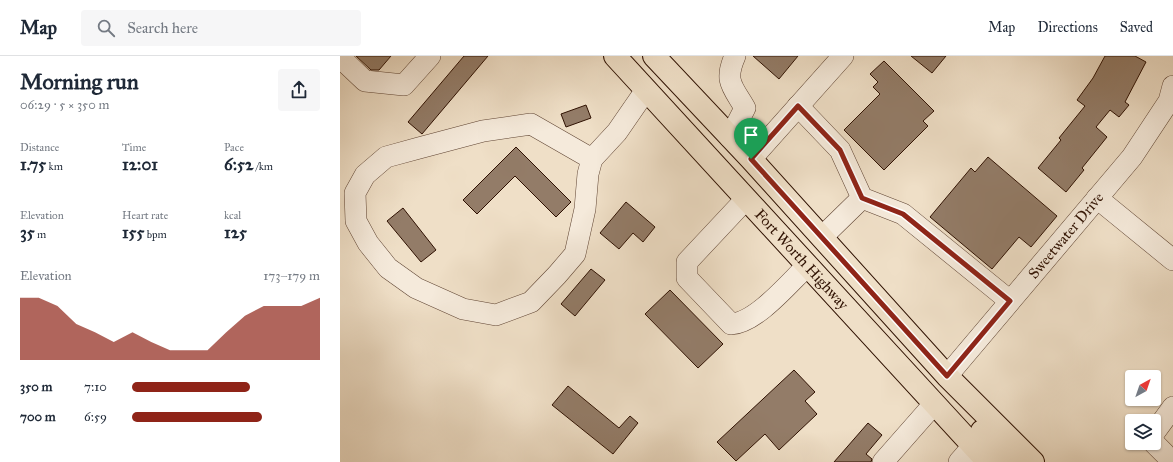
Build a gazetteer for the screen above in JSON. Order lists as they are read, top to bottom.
{
  "streets": {
    "main road": ["Fort Worth Highway"],
    "street": ["Sweetwater Drive"]
  },
  "crossings": [
    ["Sweetwater Drive", "Fort Worth Highway"]
  ],
  "north": "top right",
  "page": {
    "header": "Map",
    "search": "Search here",
    "nav": ["Map", "Directions", "Saved"],
    "heading": ["Morning run", "06:29 · 5 × 350 m"],
    "stats": [
      ["Distance", "1.75 km"],
      ["Time", "12:01"],
      ["Pace", "6:52 /km"],
      ["Elevation", "35 m"],
      ["Heart rate", "155 bpm"],
      ["kcal", "125"]
    ],
    "chart": ["Elevation", "173–179 m"],
    "list": [
      {
        "name": "350 m",
        "note": "7:10"
      },
      {
        "name": "700 m",
        "note": "6:59"
      }
    ]
  }
}
